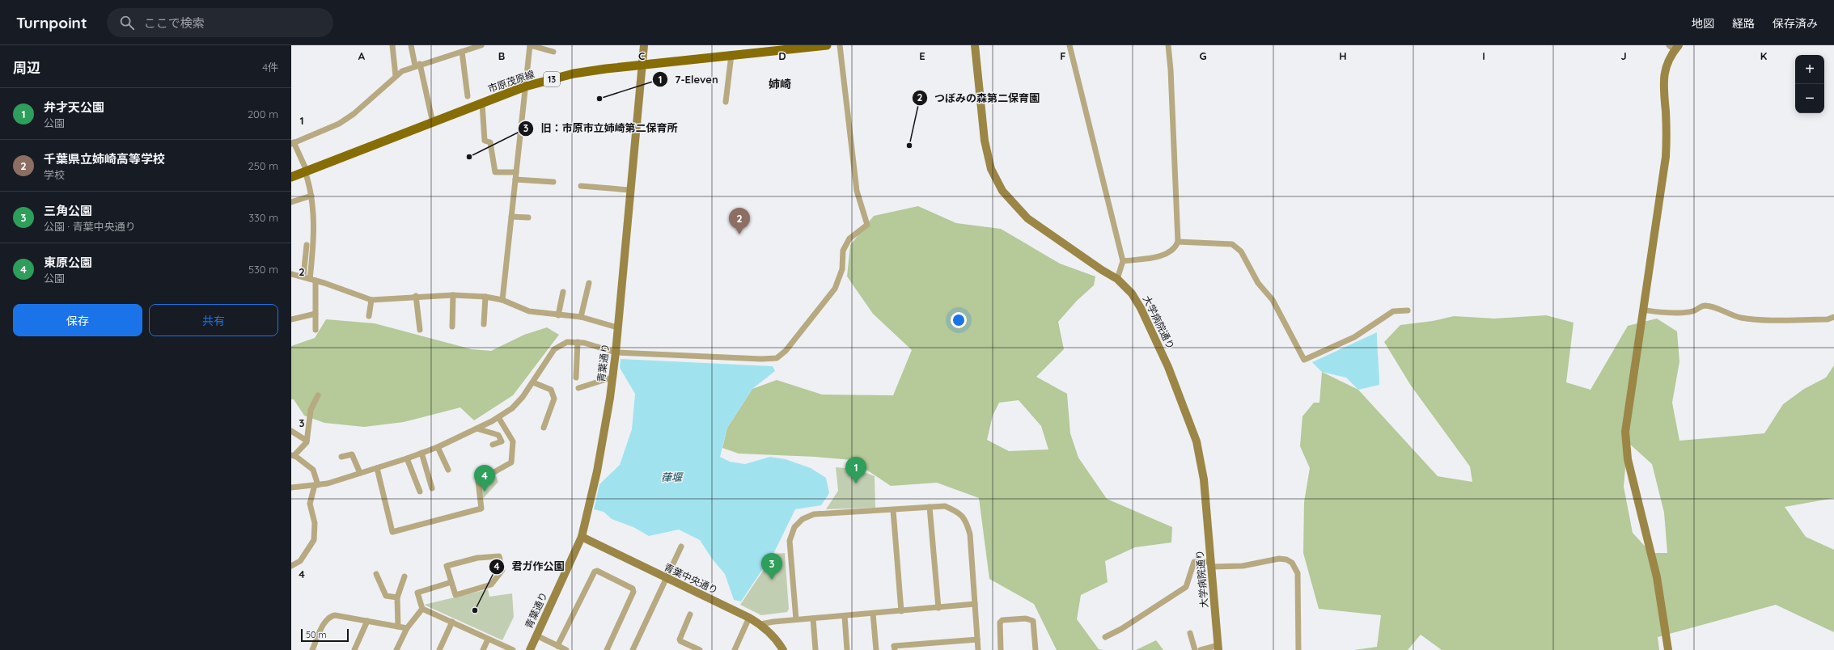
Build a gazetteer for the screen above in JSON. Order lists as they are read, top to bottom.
{
  "streets": {
    "main road": ["13", "市原茂原線"],
    "street": ["大学病院通り", "青葉通り", "青葉中央通り"]
  },
  "crossings": [
    ["市原茂原線", "青葉通り"],
    ["青葉通り", "青葉中央通り"]
  ],
  "districts": ["姉崎"],
  "water": ["葎堰"],
  "places": [
    "7-Eleven",
    "つぼみの森第二保育園",
    "旧：市原市立姉崎第二保育所",
    "君ガ作公園"
  ],
  "scale_bar": "50 m",
  "page": {
    "header": "Turnpoint",
    "search": "ここで検索",
    "nav": ["地図", "経路", "保存済み"],
    "heading": ["周辺", "4件"],
    "map_buttons": ["+", "−"],
    "list": [
      {
        "mark": "1",
        "name": "弁才天公園",
        "note": "公園",
        "value": "200 m"
      },
      {
        "mark": "2",
        "name": "千葉県立姉崎高等学校",
        "note": "学校",
        "value": "250 m"
      },
      {
        "mark": "3",
        "name": "三角公園",
        "note": "公園 · 青葉中央通り",
        "value": "330 m"
      },
      {
        "mark": "4",
        "name": "東原公園",
        "note": "公園",
        "value": "530 m"
      }
    ],
    "pins": [
      "2",
      "1",
      "4",
      "3"
    ],
    "buttons": ["保存", "共有"],
    "scale": "50 m"
  },
  "grid": {
    "columns": [
      "A",
      "B",
      "C",
      "D",
      "E",
      "F",
      "G",
      "H",
      "I",
      "J",
      "K"
    ],
    "rows": [
      "1",
      "2",
      "3",
      "4"
    ]
  }
}
